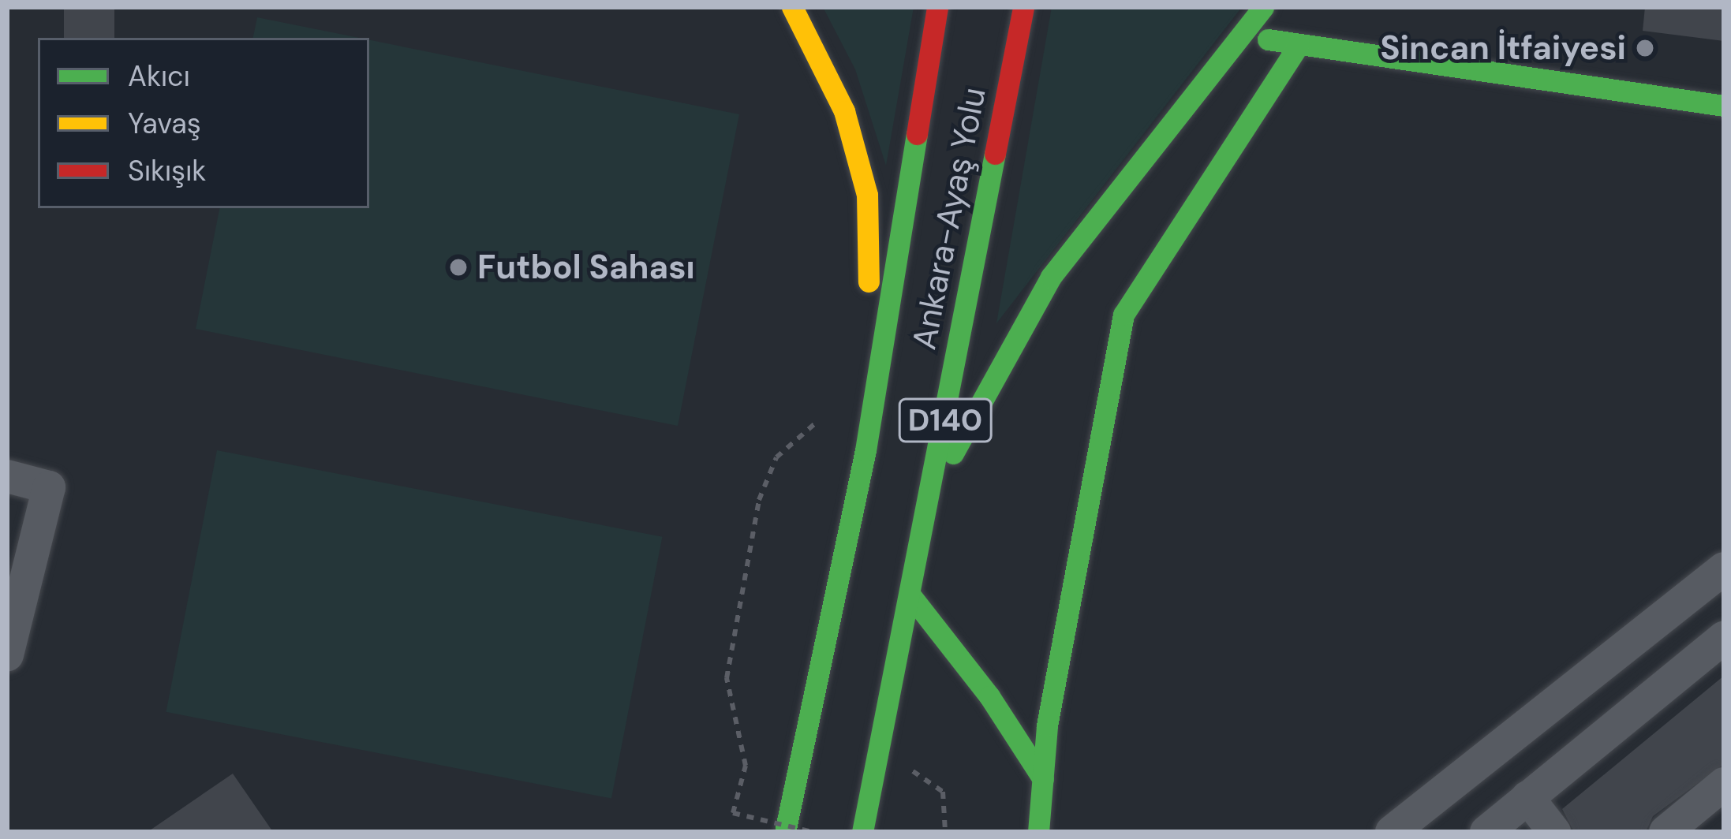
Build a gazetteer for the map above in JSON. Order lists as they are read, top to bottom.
{
  "streets": {
    "main road": ["Ankara-Ayaş Yolu", "D140"]
  },
  "places": ["Sincan İtfaiyesi", "Futbol Sahası"],
  "legend": ["Akıcı", "Yavaş", "Sıkışık"]
}
